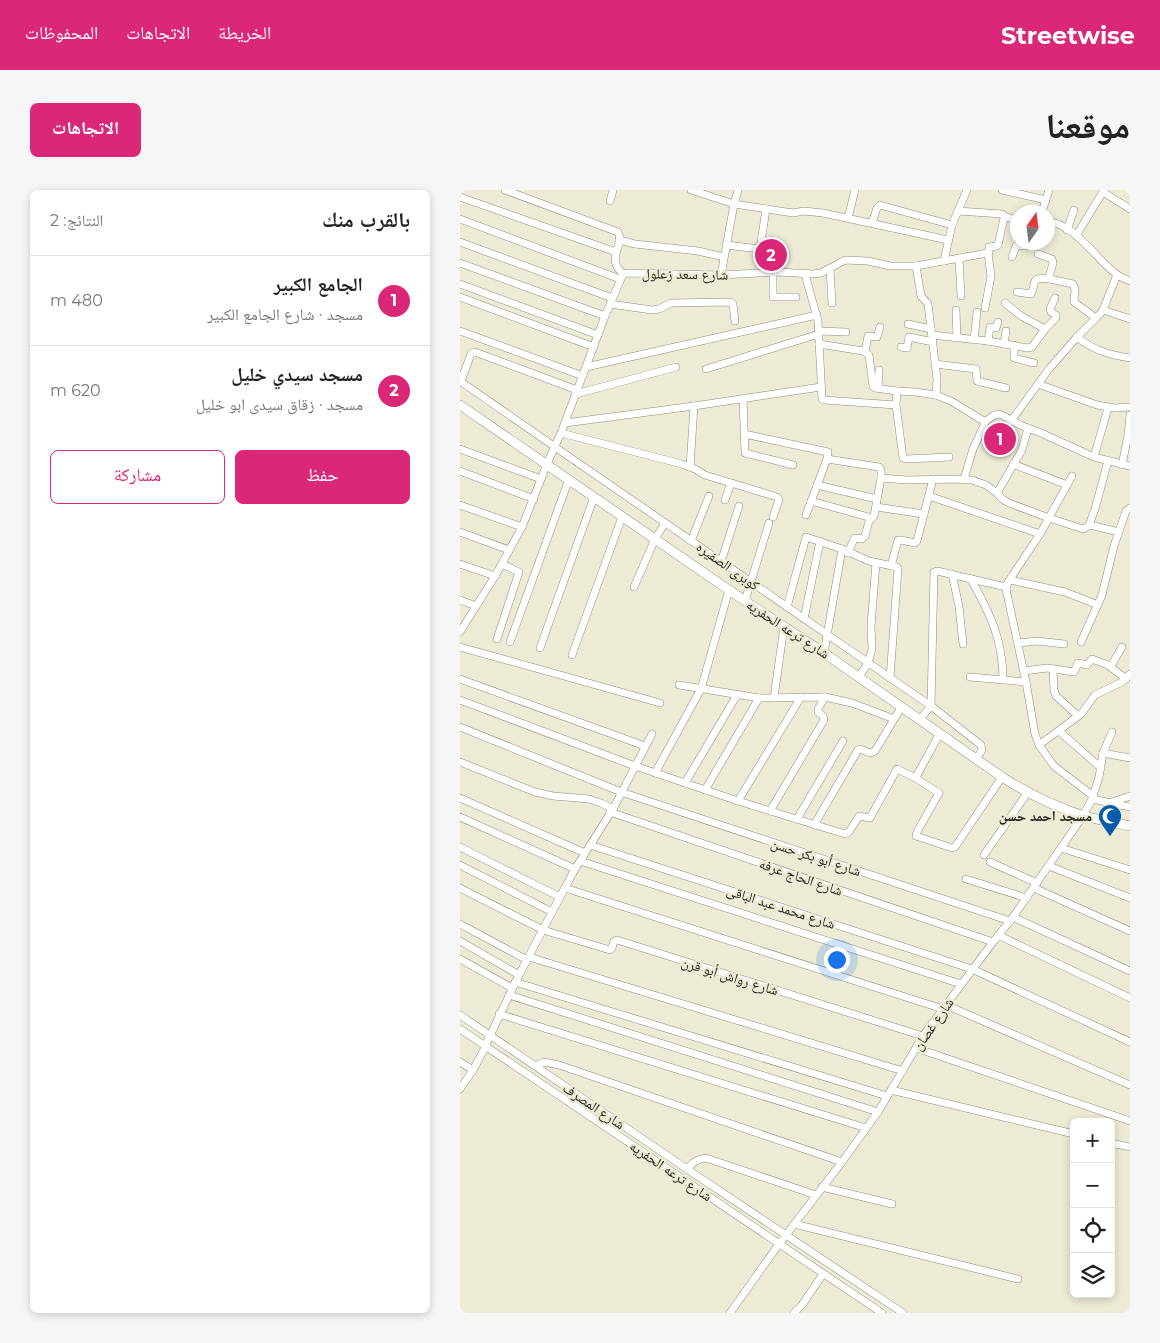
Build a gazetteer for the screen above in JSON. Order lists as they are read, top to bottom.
{
  "streets": {
    "street": [
      "شارع سعد زعلول",
      "كوبرى الصفيره",
      "شارع ترعه الحفريه",
      "شارع أبو بكر حسن",
      "شارع الحاج عرفه",
      "شارع محمد عبد الباقى",
      "شارع رواش أبو قرن",
      "شارع غصان",
      "شارع المصرف"
    ]
  },
  "crossings": [
    ["كوبرى الصفيره", "شارع ترعه الحفريه"],
    ["شارع ترعه الحفريه", "شارع غصان"],
    ["شارع أبو بكر حسن", "شارع غصان"],
    ["شارع الحاج عرفه", "شارع غصان"],
    ["شارع محمد عبد الباقى", "شارع غصان"],
    ["شارع رواش أبو قرن", "شارع غصان"],
    ["شارع غصان", "شارع المصرف"]
  ],
  "places": {
    "mosque": ["مسجد احمد حسن"]
  },
  "north": "top",
  "page": {
    "header": "Streetwise",
    "nav": ["الخريطة", "الاتجاهات", "المحفوظات"],
    "title": "موقعنا",
    "buttons": [
      "الاتجاهات",
      ["حفظ", "مشاركة"]
    ],
    "heading": ["بالقرب منك", "النتائج: 2"],
    "pins": ["2", "1"],
    "list": [
      {
        "mark": "1",
        "name": "الجامع الكبير",
        "note": "مسجد · شارع الجامع الكبير",
        "value": "480 m"
      },
      {
        "mark": "2",
        "name": "مسجد سيدي خليل",
        "note": "مسجد · زقاق سيدى ابو خليل",
        "value": "620 m"
      }
    ],
    "map_buttons": ["+", "−"]
  }
}
